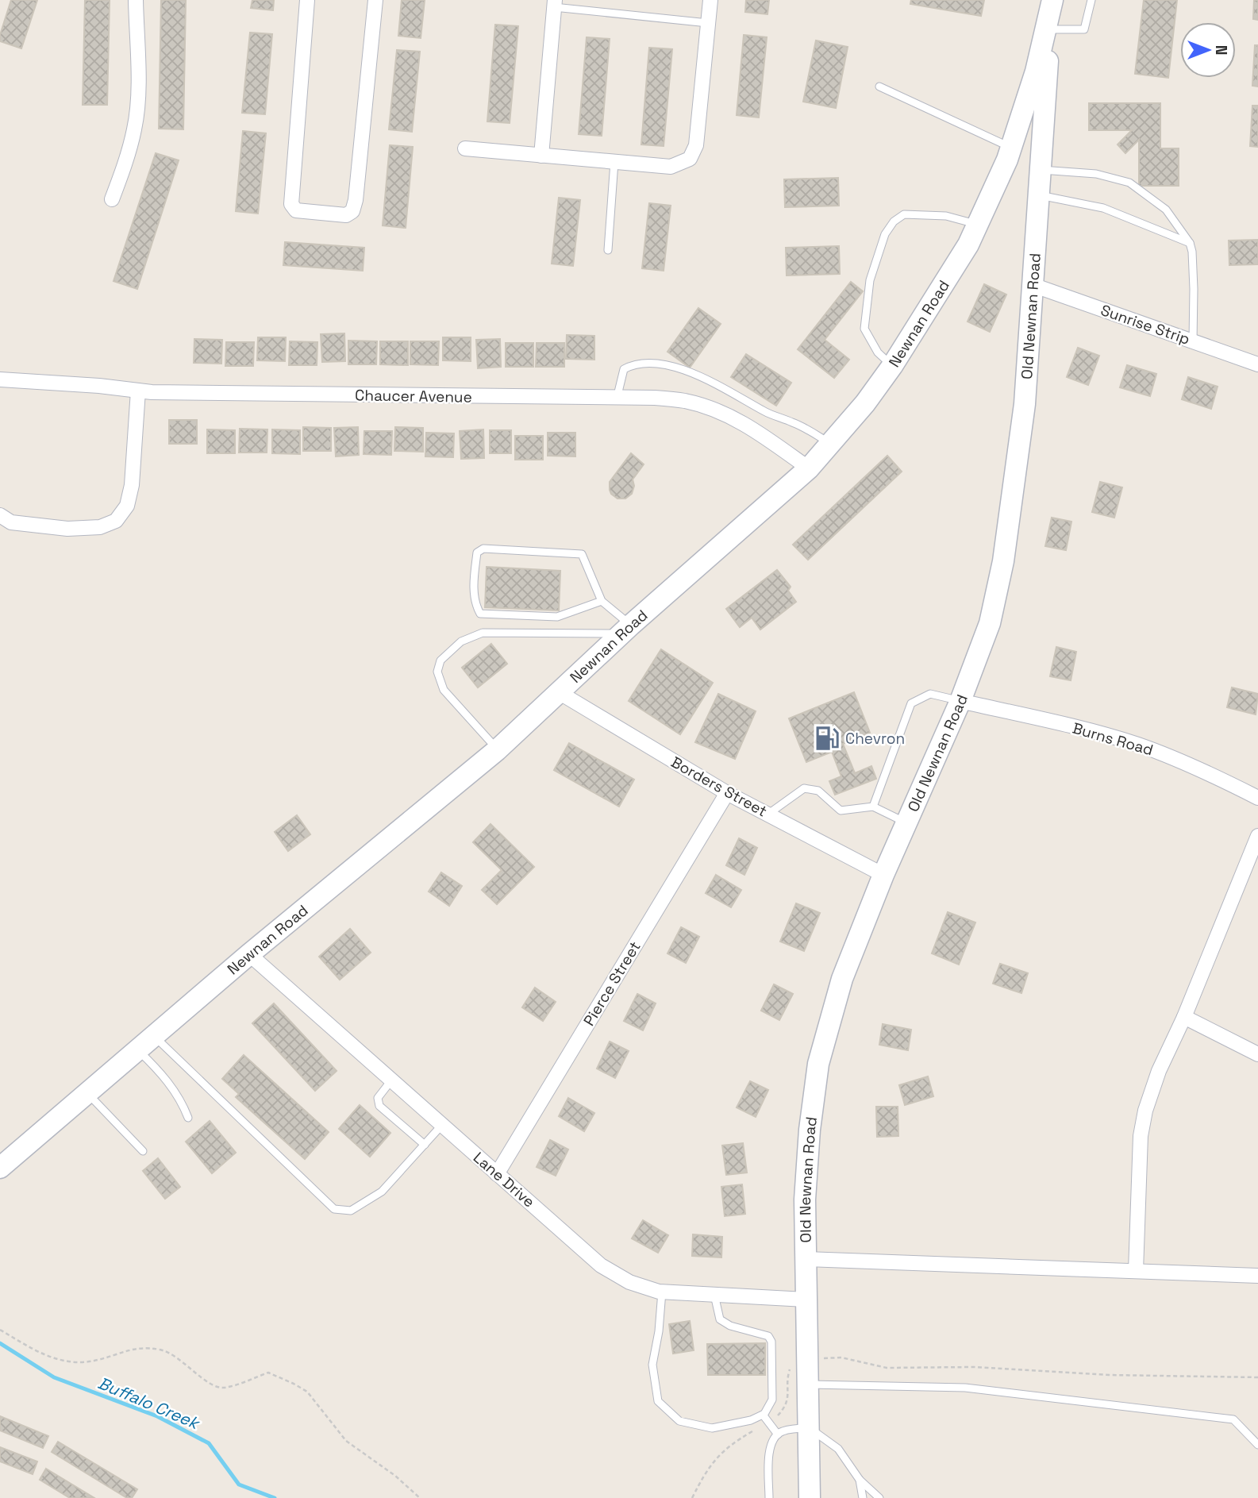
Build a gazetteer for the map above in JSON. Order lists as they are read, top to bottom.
{
  "streets": {
    "main road": ["Old Newnan Road", "Newnan Road"],
    "street": [
      "Sunrise Strip",
      "Chaucer Avenue",
      "Burns Road",
      "Borders Street",
      "Pierce Street",
      "Lane Drive"
    ]
  },
  "crossings": [
    ["Old Newnan Road", "Newnan Road"],
    ["Old Newnan Road", "Sunrise Strip"],
    ["Old Newnan Road", "Burns Road"],
    ["Old Newnan Road", "Borders Street"],
    ["Old Newnan Road", "Lane Drive"],
    ["Newnan Road", "Chaucer Avenue"],
    ["Newnan Road", "Borders Street"],
    ["Newnan Road", "Lane Drive"],
    ["Borders Street", "Pierce Street"],
    ["Pierce Street", "Lane Drive"]
  ],
  "water": ["Buffalo Creek"],
  "places": {
    "fuel station": ["Chevron"]
  },
  "north": "right"
}
